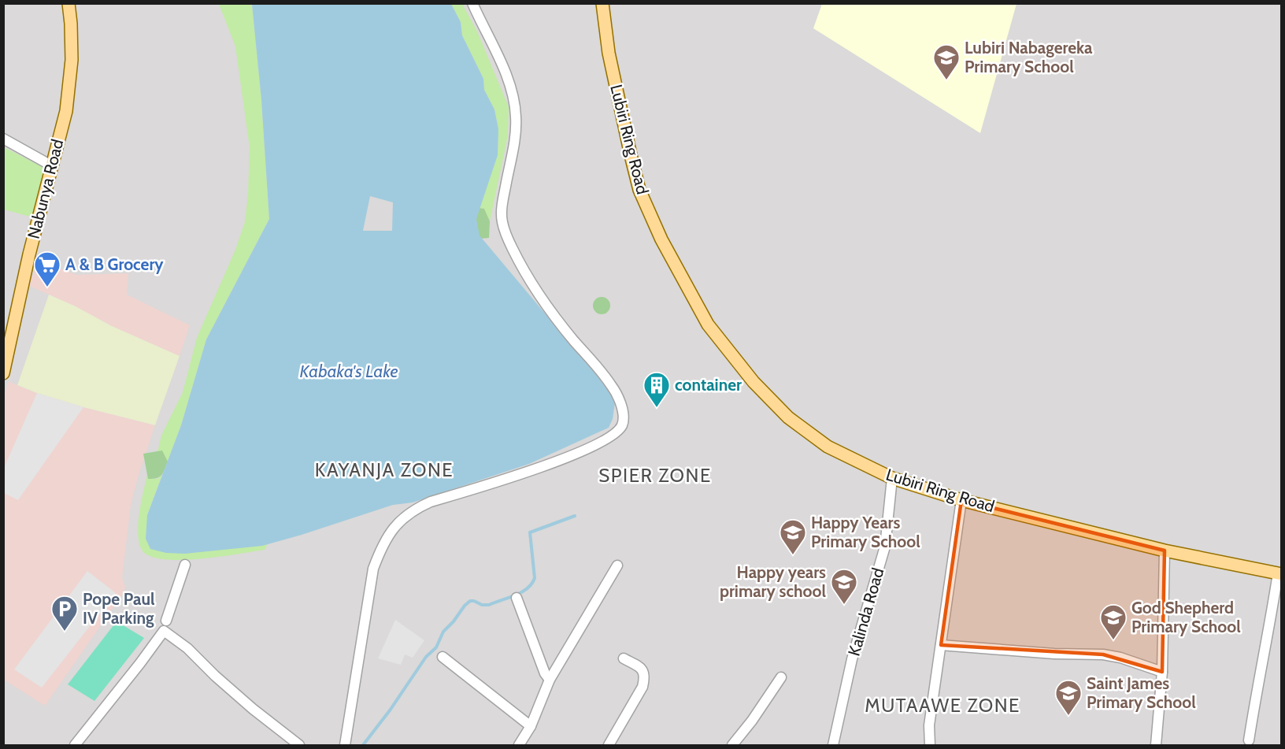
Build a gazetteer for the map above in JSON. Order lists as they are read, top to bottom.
{
  "streets": {
    "main road": ["Lubiri Ring Road", "Nabunya Road"],
    "street": ["Kalinda Road"]
  },
  "crossings": [
    ["Lubiri Ring Road", "Kalinda Road"]
  ],
  "districts": ["KAYANJA ZONE", "SPIER ZONE", "MUTAAWE ZONE"],
  "water": ["Kabaka's Lake"],
  "places": {
    "school or university": [
      "Lubiri Nabagereka Primary School",
      "Happy Years Primary School",
      "Happy years primary school",
      "God Shepherd Primary School",
      "Saint James Primary School"
    ],
    "supermarket": ["A & B Grocery"],
    "building": ["container"],
    "parking": ["Pope Paul IV Parking"]
  }
}
